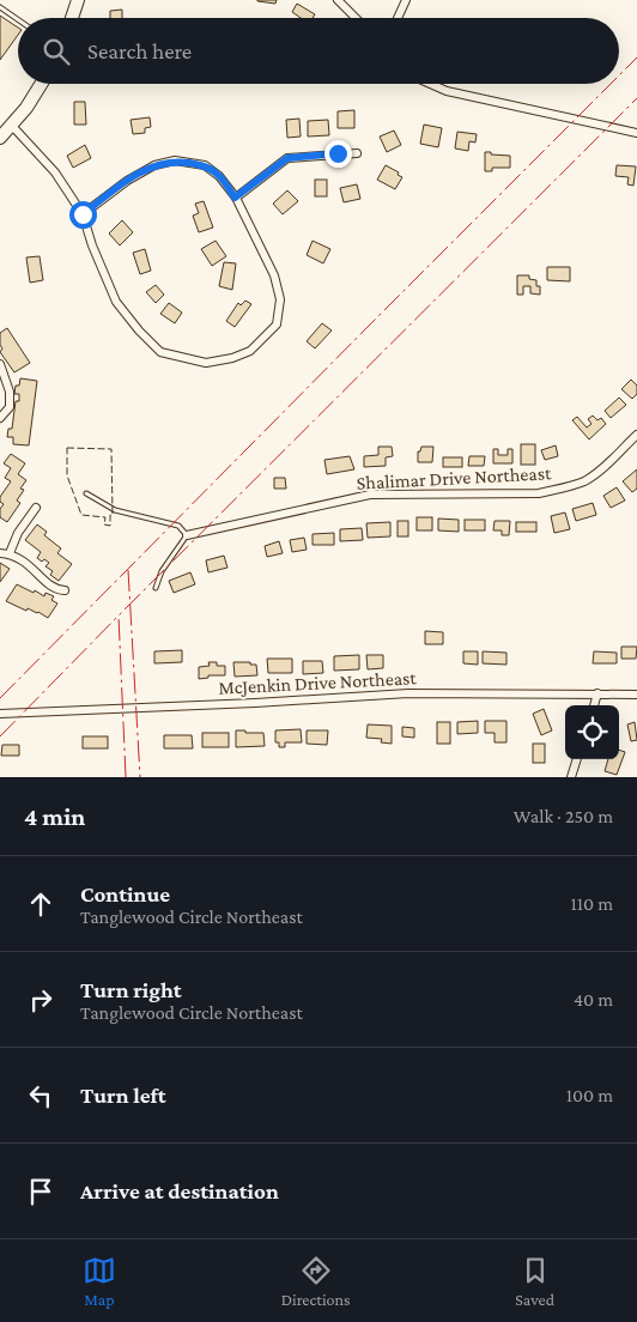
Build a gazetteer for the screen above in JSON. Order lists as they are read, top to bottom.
{
  "streets": {
    "street": ["Shalimar Drive Northeast", "McJenkin Drive Northeast"]
  },
  "page": {
    "search": "Search here",
    "heading": ["4 min", "Walk · 250 m"],
    "list": [
      ["Continue", "Tanglewood Circle Northeast", "110 m"],
      ["Turn right", "Tanglewood Circle Northeast", "40 m"],
      ["Turn left", "100 m"],
      "Arrive at destination"
    ],
    "nav": ["Map", "Directions", "Saved"]
  }
}
